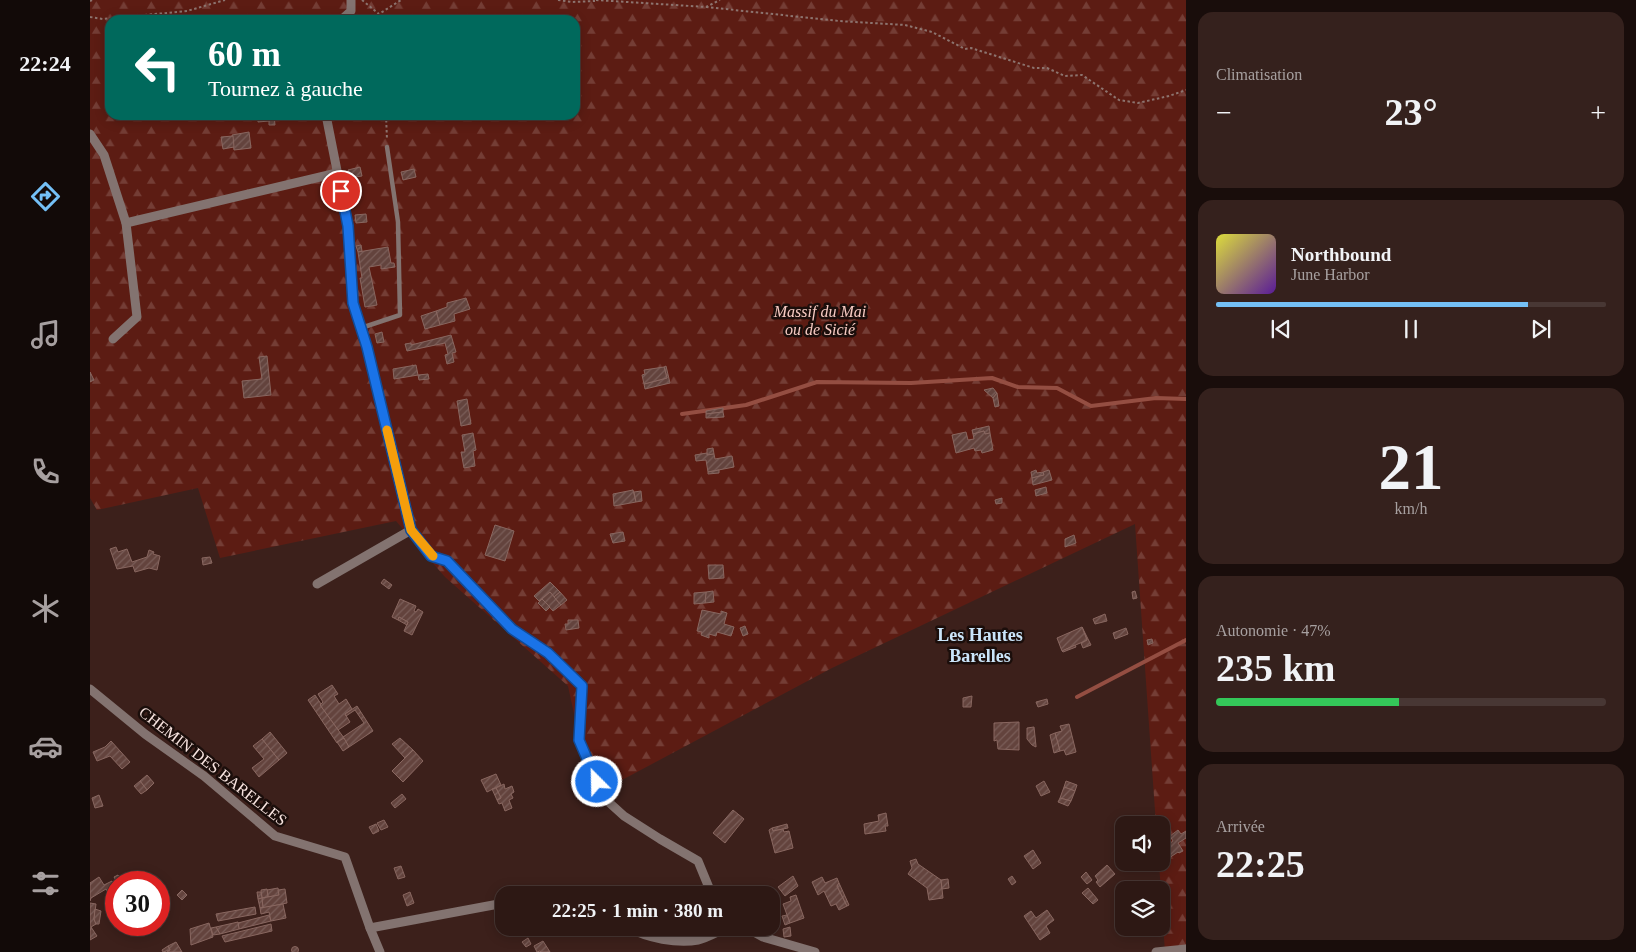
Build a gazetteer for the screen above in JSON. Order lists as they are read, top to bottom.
{
  "streets": {
    "street": ["CHEMIN DES BARELLES"]
  },
  "districts": ["Les Hautes Barelles"],
  "parks": ["Massif du Mai ou de Sicié"],
  "page": {
    "tabs": "22:24",
    "tile": [
      "Climatisation",
      ["21", "km/h"],
      ["Autonomie · 47%", "235 km"],
      ["Arrivée", "22:25"]
    ],
    "turn": ["60 m", "Tournez à gauche"],
    "heat": ["−", "23°", "+"],
    "song": ["Northbound", "June Harbor"],
    "limit": "30",
    "trip": "22:25 · 1 min · 380 m"
  }
}
